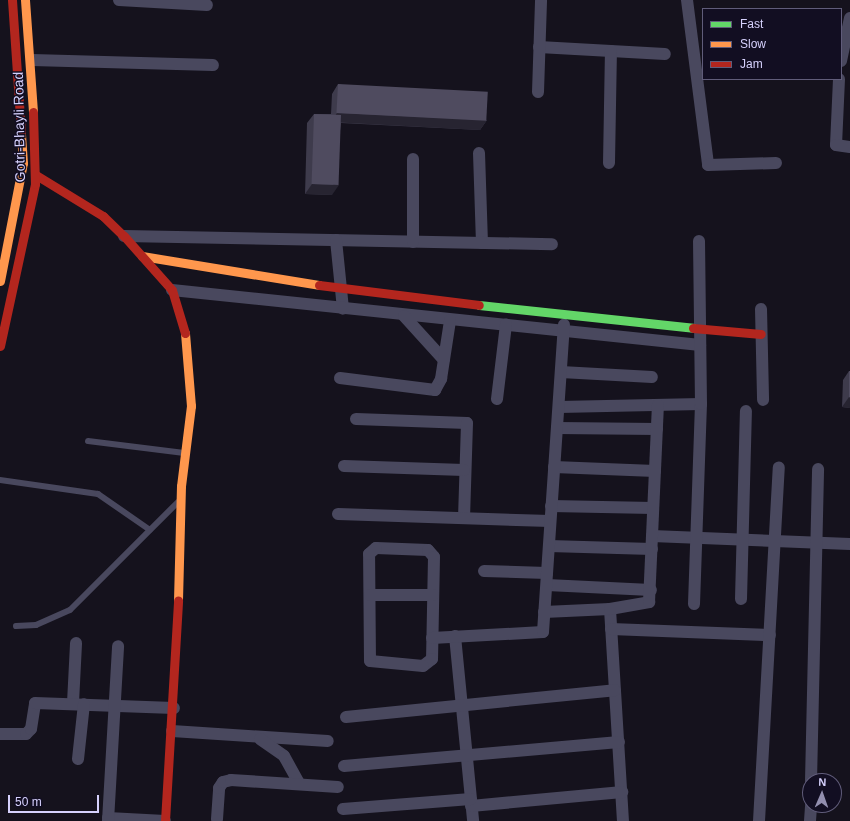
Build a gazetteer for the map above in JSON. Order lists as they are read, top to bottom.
{
  "streets": {
    "street": ["Gotri-Bhayli Road"]
  },
  "legend": ["Fast", "Slow", "Jam"],
  "scale_bar": "50 m",
  "north": "top"
}
